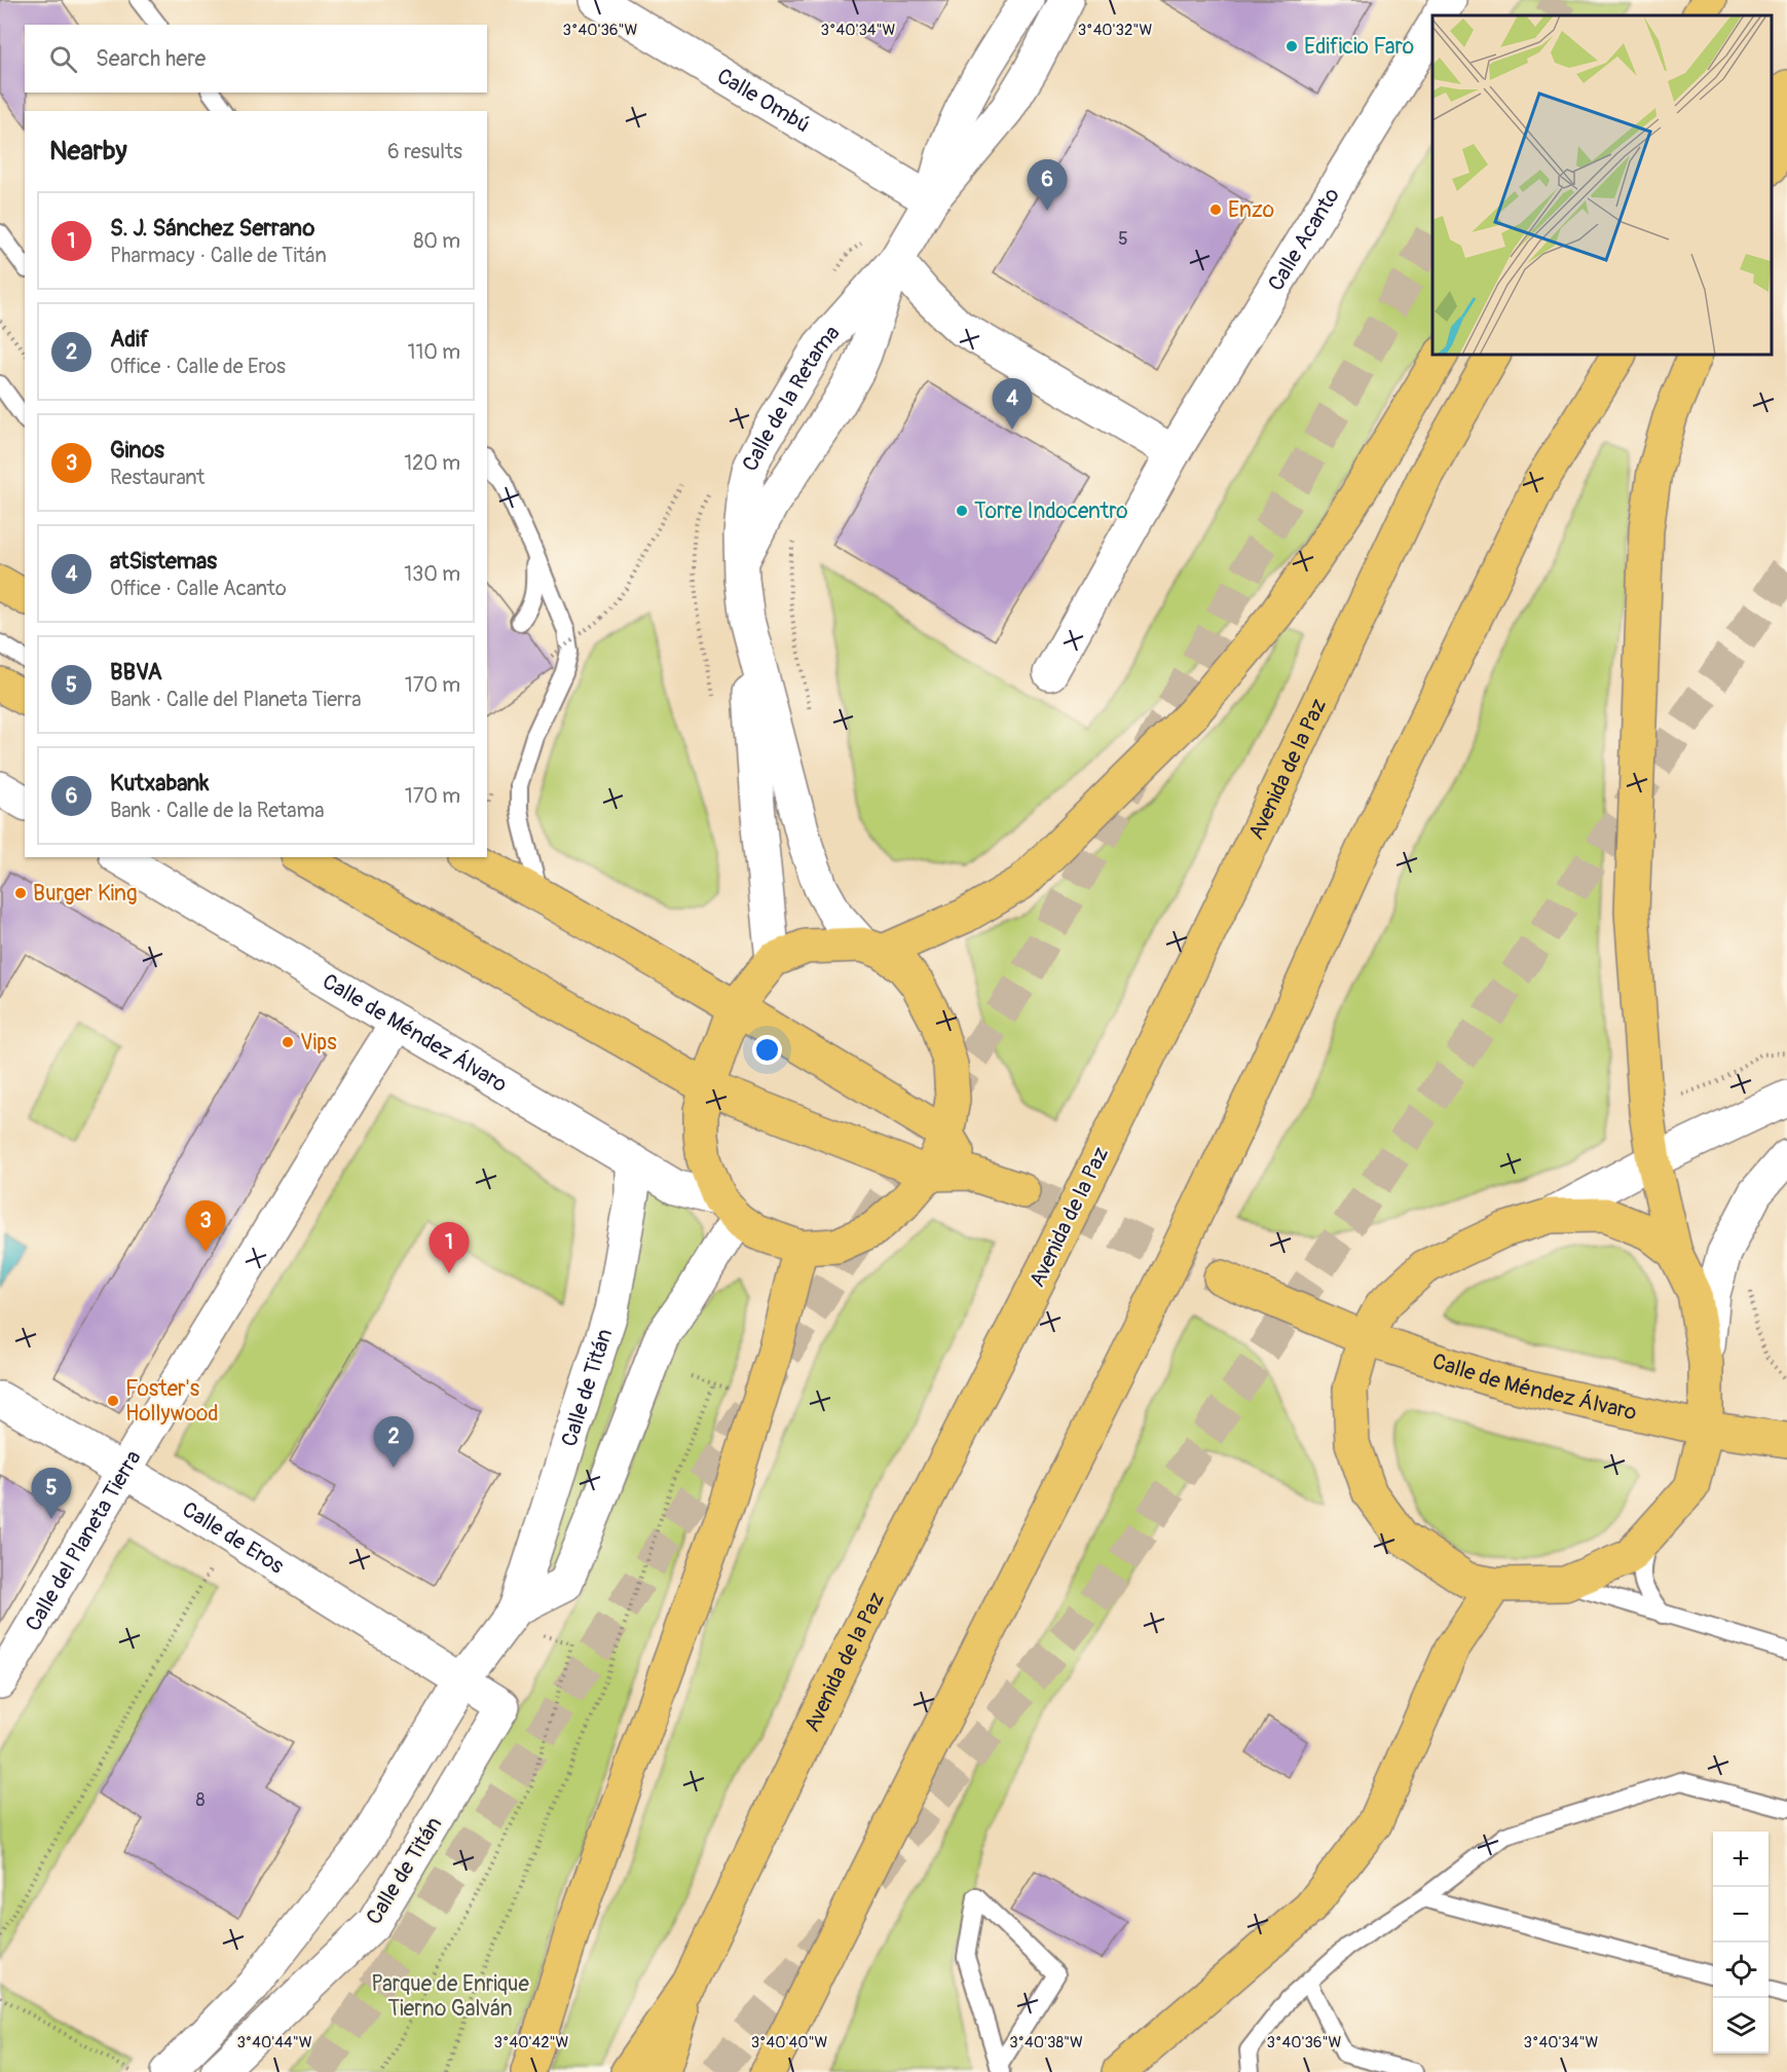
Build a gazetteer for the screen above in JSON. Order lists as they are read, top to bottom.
{
  "streets": {
    "main road": ["Avenida de la Paz", "Calle de Méndez Álvaro"],
    "street": [
      "Calle Ombú",
      "Calle Acanto",
      "Calle de la Retama",
      "Calle de Titán",
      "Calle de Eros",
      "Calle del Planeta Tierra"
    ]
  },
  "crossings": [
    ["Calle Ombú", "Calle de la Retama"],
    ["Calle de la Retama", "Calle de Méndez Álvaro"],
    ["Calle de Méndez Álvaro", "Calle de Titán"],
    ["Calle de Méndez Álvaro", "Calle del Planeta Tierra"],
    ["Calle de Titán", "Calle de Eros"],
    ["Calle de Eros", "Calle del Planeta Tierra"]
  ],
  "parks": ["Parque de Enrique Tierno Galván"],
  "places": [
    "Edificio Faro",
    "Enzo",
    "Torre Indocentro",
    "Burger King",
    "Vips",
    "Foster's Hollywood"
  ],
  "house_numbers": ["5", "8"],
  "page": {
    "search": "Search here",
    "heading": ["Nearby", "6 results"],
    "pins": [
      "6",
      "4",
      "3",
      "1",
      "2",
      "5"
    ],
    "list": [
      {
        "mark": "1",
        "name": "S. J. Sánchez Serrano",
        "note": "Pharmacy · Calle de Titán",
        "value": "80 m"
      },
      {
        "mark": "2",
        "name": "Adif",
        "note": "Office · Calle de Eros",
        "value": "110 m"
      },
      {
        "mark": "3",
        "name": "Ginos",
        "note": "Restaurant",
        "value": "120 m"
      },
      {
        "mark": "4",
        "name": "atSistemas",
        "note": "Office · Calle Acanto",
        "value": "130 m"
      },
      {
        "mark": "5",
        "name": "BBVA",
        "note": "Bank · Calle del Planeta Tierra",
        "value": "170 m"
      },
      {
        "mark": "6",
        "name": "Kutxabank",
        "note": "Bank · Calle de la Retama",
        "value": "170 m"
      }
    ],
    "map_buttons": ["+", "−"]
  },
  "coordinates": [
    "3°40'32\"W",
    "3°40'36\"W",
    "3°40'34\"W",
    "3°40'44\"W",
    "3°40'42\"W",
    "3°40'40\"W",
    "3°40'38\"W"
  ]
}
